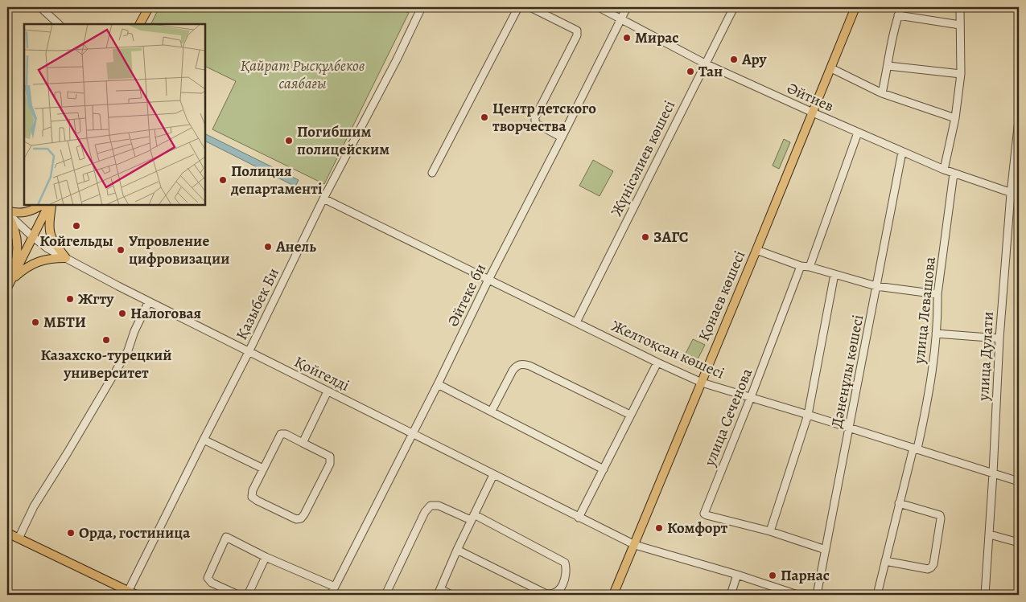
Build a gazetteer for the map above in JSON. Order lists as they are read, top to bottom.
{
  "streets": {
    "main road": ["Қонаев көшесі"],
    "street": [
      "Әйтиев",
      "Жүнісәлиев көшесі",
      "Әйтеке би",
      "Қазыбек Би",
      "улица Левашова",
      "Желтоқсан көшесі",
      "улица Дулати",
      "Дәненұлы көшесі",
      "Қойгелді",
      "улица Сеченова"
    ]
  },
  "crossings": [
    ["Әйтиев", "Жүнісәлиев көшесі"],
    ["Әйтиев", "Әйтеке би"],
    ["Әйтиев", "Қонаев көшесі"],
    ["Әйтиев", "улица Левашова"],
    ["Әйтиев", "улица Дулати"],
    ["Әйтиев", "Дәненұлы көшесі"],
    ["Жүнісәлиев көшесі", "Желтоқсан көшесі"],
    ["Әйтеке би", "Желтоқсан көшесі"],
    ["Әйтеке би", "Қойгелді"],
    ["Қонаев көшесі", "Желтоқсан көшесі"],
    ["Қонаев көшесі", "Қойгелді"],
    ["Қазыбек Би", "Желтоқсан көшесі"],
    ["Қазыбек Би", "Қойгелді"],
    ["улица Левашова", "Желтоқсан көшесі"],
    ["Желтоқсан көшесі", "улица Дулати"],
    ["Желтоқсан көшесі", "Дәненұлы көшесі"],
    ["Желтоқсан көшесі", "улица Сеченова"],
    ["Дәненұлы көшесі", "улица Сеченова"]
  ],
  "parks": ["Қайрат Рысқұлбеков саябағы"],
  "places": [
    "Мирас",
    "Ару",
    "Тан",
    "Центр детского творчества",
    "Погибшим полицейским",
    "Полиция департаменті",
    "Койгельды",
    "ЗАГС",
    "Анель",
    "Упровление цифровизации",
    "Жгту",
    "Налоговая",
    "МБТИ",
    "Казахско-турецкий университет",
    "Комфорт",
    "Орда, гостиница",
    "Парнас"
  ]
}
